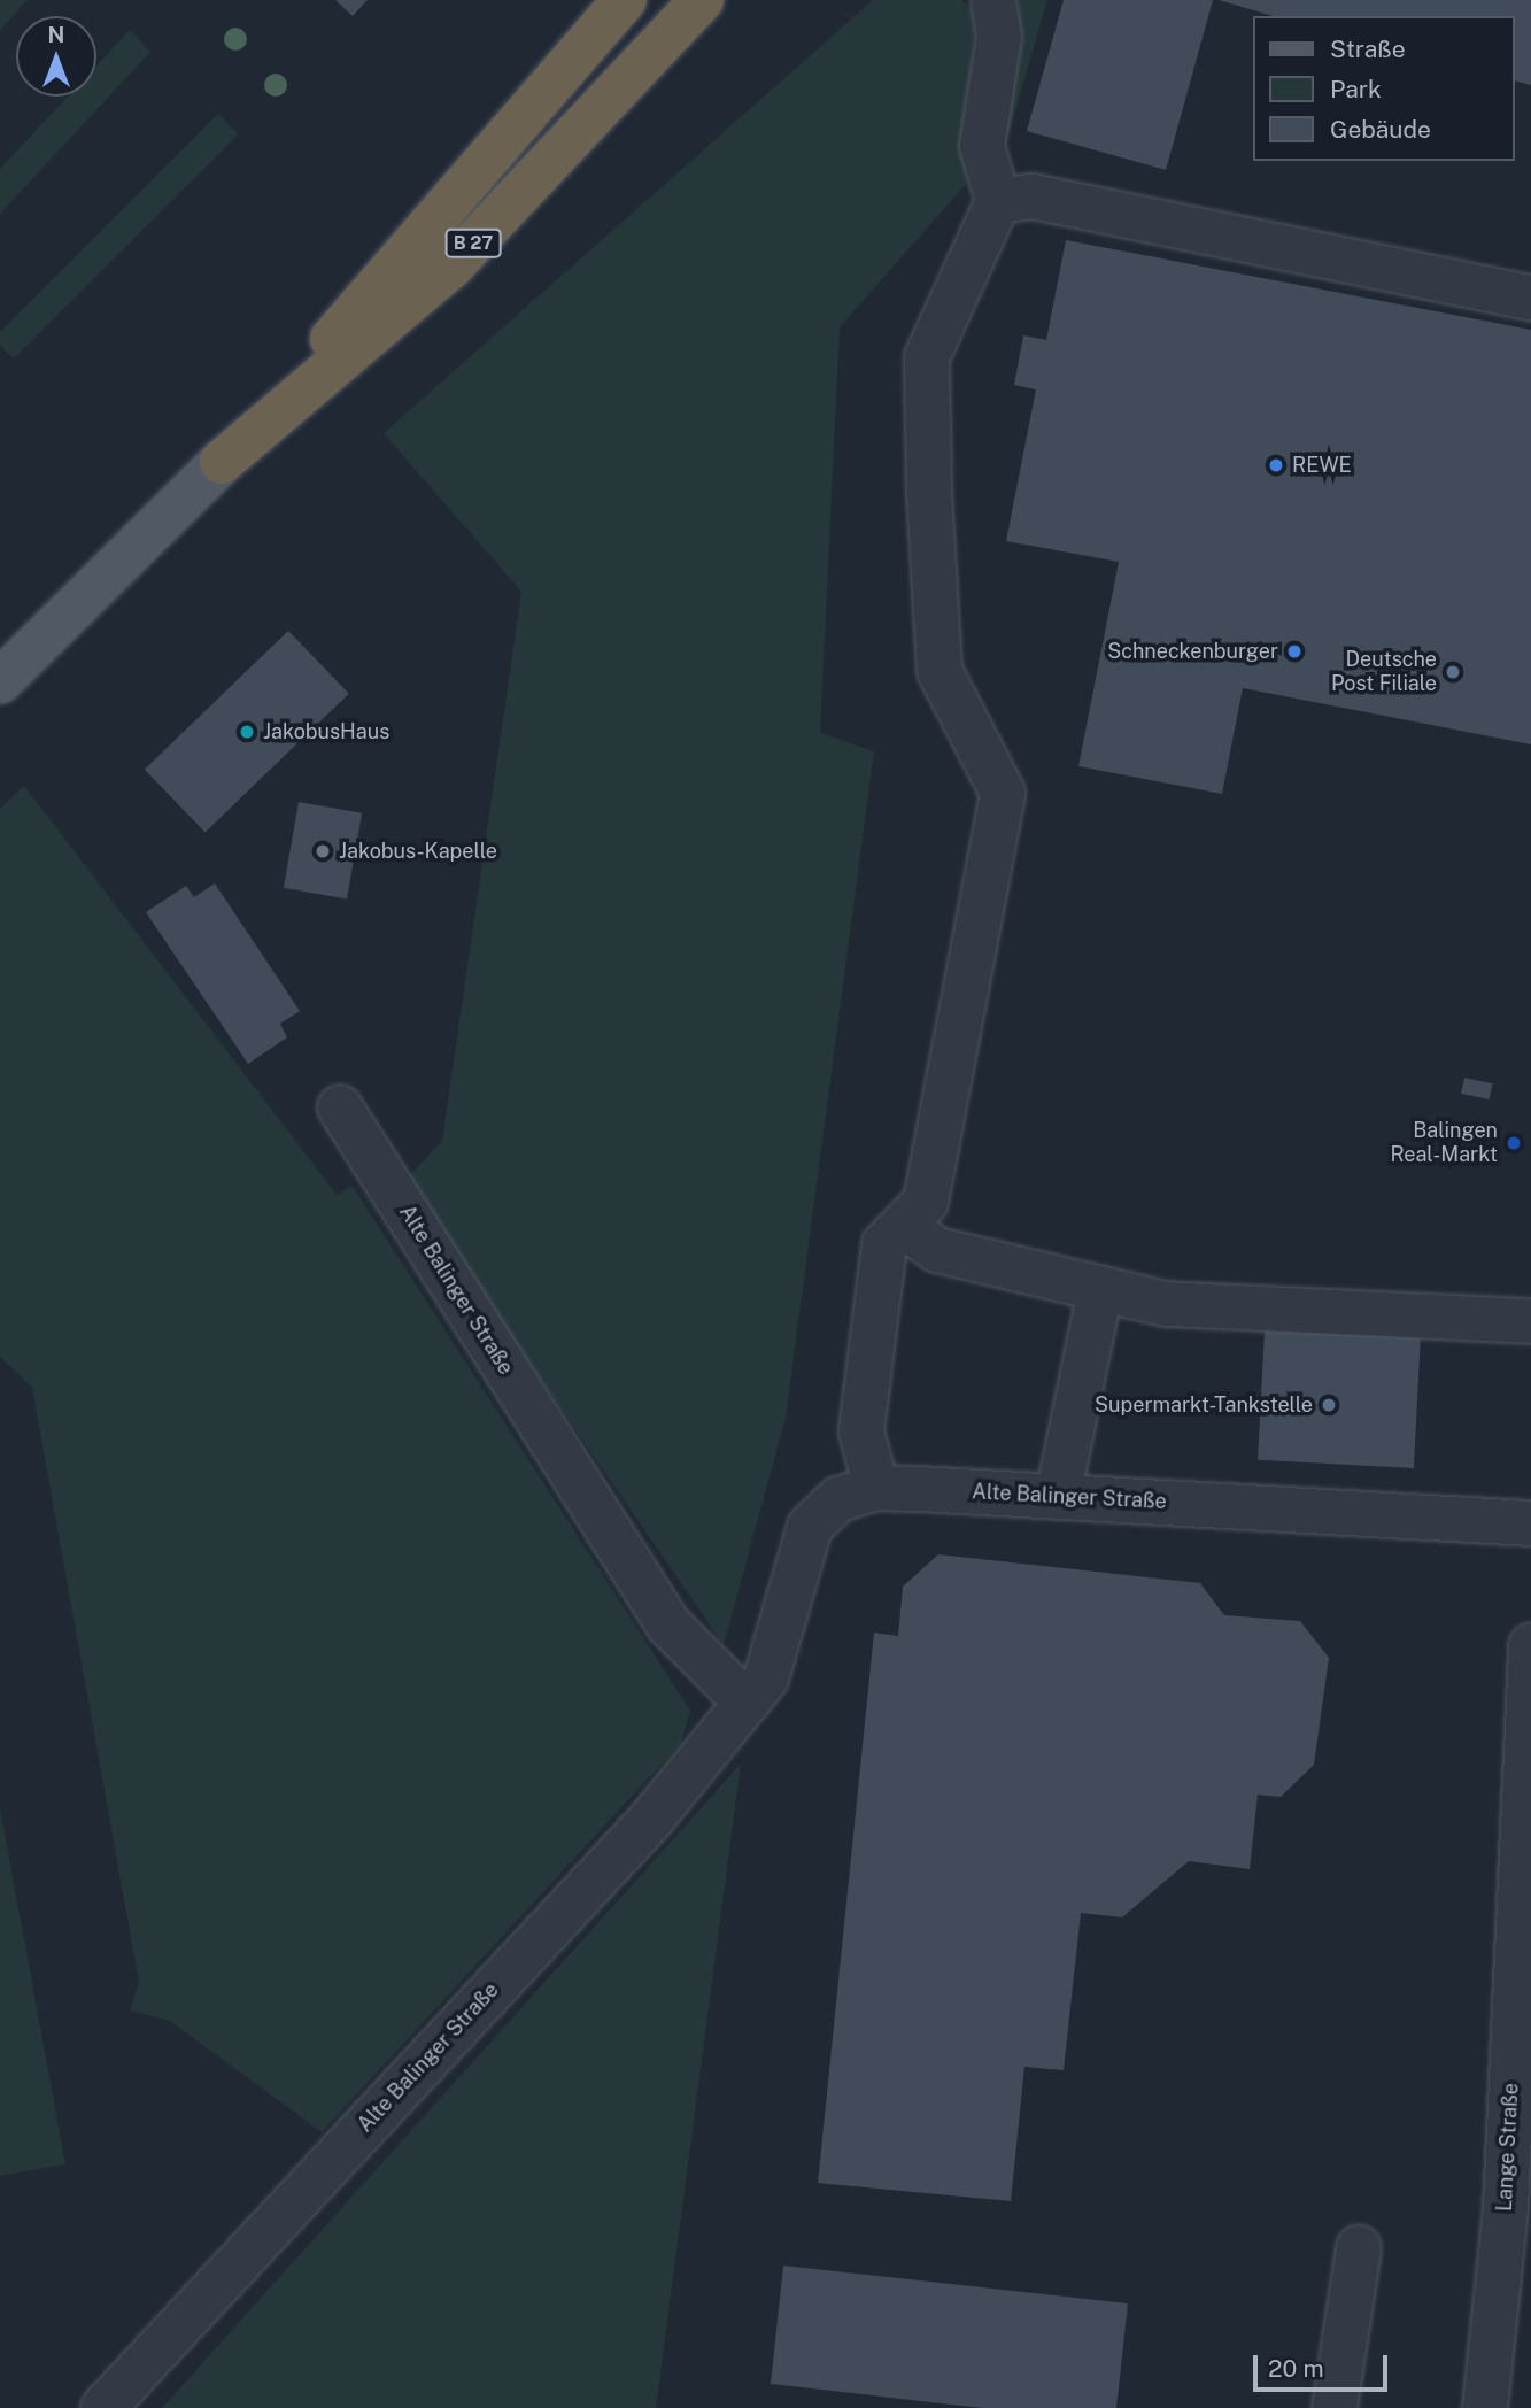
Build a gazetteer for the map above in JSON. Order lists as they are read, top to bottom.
{
  "streets": {
    "highway": ["B 27"],
    "street": ["Alte Balinger Straße", "Lange Straße"]
  },
  "places": [
    "REWE",
    "Schneckenburger",
    "Deutsche Post Filiale",
    "JakobusHaus",
    "Jakobus-Kapelle",
    "Balingen Real-Markt",
    "Supermarkt-Tankstelle"
  ],
  "legend": ["Straße", "Park", "Gebäude"],
  "scale_bar": "20 m",
  "north": "top"
}
